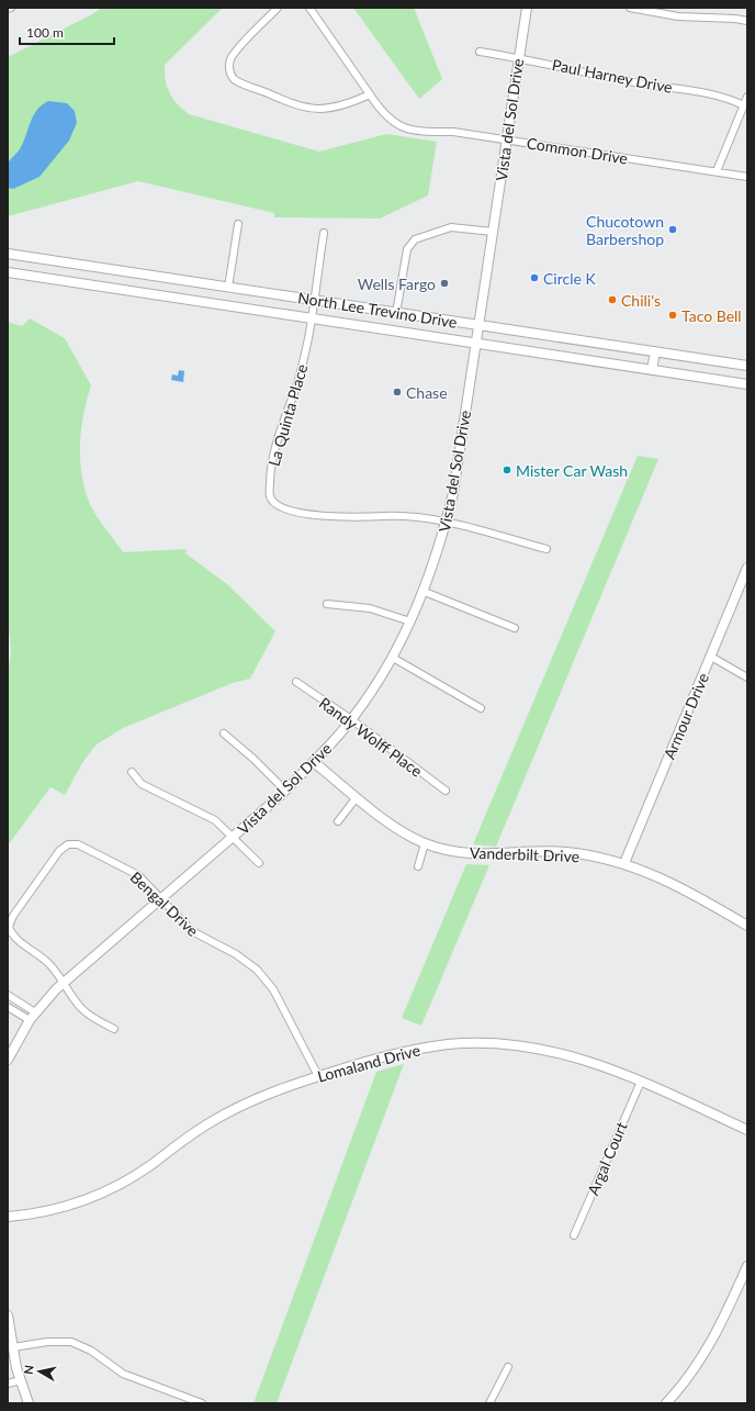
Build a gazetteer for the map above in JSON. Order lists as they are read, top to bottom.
{
  "streets": {
    "main road": [
      "Vista del Sol Drive",
      "North Lee Trevino Drive",
      "Armour Drive",
      "Vanderbilt Drive",
      "Lomaland Drive"
    ],
    "street": [
      "Paul Harney Drive",
      "Common Drive",
      "La Quinta Place",
      "Randy Wolff Place",
      "Bengal Drive",
      "Argal Court"
    ]
  },
  "crossings": [
    ["Paul Harney Drive", "Vista del Sol Drive"],
    ["Vista del Sol Drive", "Common Drive"],
    ["Vista del Sol Drive", "North Lee Trevino Drive"],
    ["Vista del Sol Drive", "La Quinta Place"],
    ["Vista del Sol Drive", "Randy Wolff Place"],
    ["Vista del Sol Drive", "Vanderbilt Drive"],
    ["Vista del Sol Drive", "Bengal Drive"],
    ["North Lee Trevino Drive", "La Quinta Place"],
    ["Armour Drive", "Vanderbilt Drive"],
    ["Bengal Drive", "Lomaland Drive"],
    ["Lomaland Drive", "Argal Court"]
  ],
  "places": [
    "Chucotown Barbershop",
    "Circle K",
    "Wells Fargo",
    "Chili's",
    "Taco Bell",
    "Chase",
    "Mister Car Wash"
  ],
  "scale_bar": "100 m",
  "north": "left"
}
